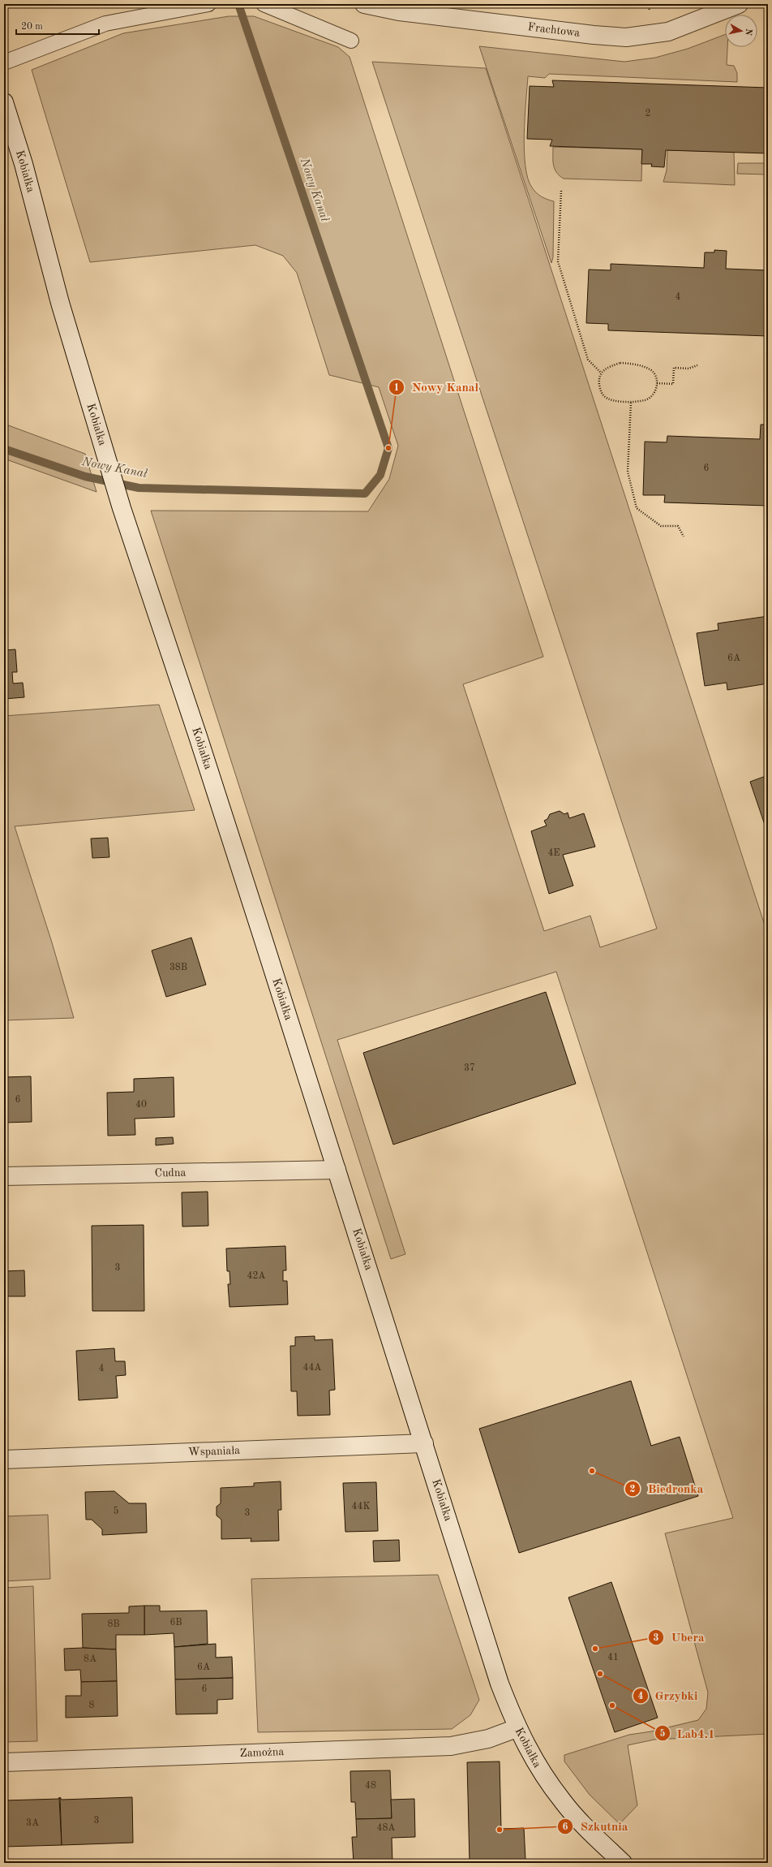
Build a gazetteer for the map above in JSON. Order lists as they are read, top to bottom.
{
  "streets": {
    "street": [
      "Frachtowa",
      "Kobiałka",
      "Cudna",
      "Wspaniała",
      "Zamożna"
    ]
  },
  "crossings": [
    ["Kobiałka", "Cudna"],
    ["Kobiałka", "Wspaniała"],
    ["Kobiałka", "Zamożna"]
  ],
  "water": ["Nowy Kanał"],
  "places": [
    "Nowy Kanał",
    "Biedronka",
    "Ubera",
    "Grzybki",
    "Lab4.1",
    "Szkutnia"
  ],
  "house_numbers": [
    "2",
    "4",
    "6",
    "6A",
    "4E",
    "38B",
    "37",
    "6",
    "40",
    "3",
    "42A",
    "44A",
    "4",
    "44K",
    "5",
    "3",
    "6B",
    "8B",
    "41",
    "8A",
    "6A",
    "6",
    "8",
    "48",
    "3",
    "3A",
    "48A"
  ],
  "scale_bar": "20 m",
  "north": "right"
}
